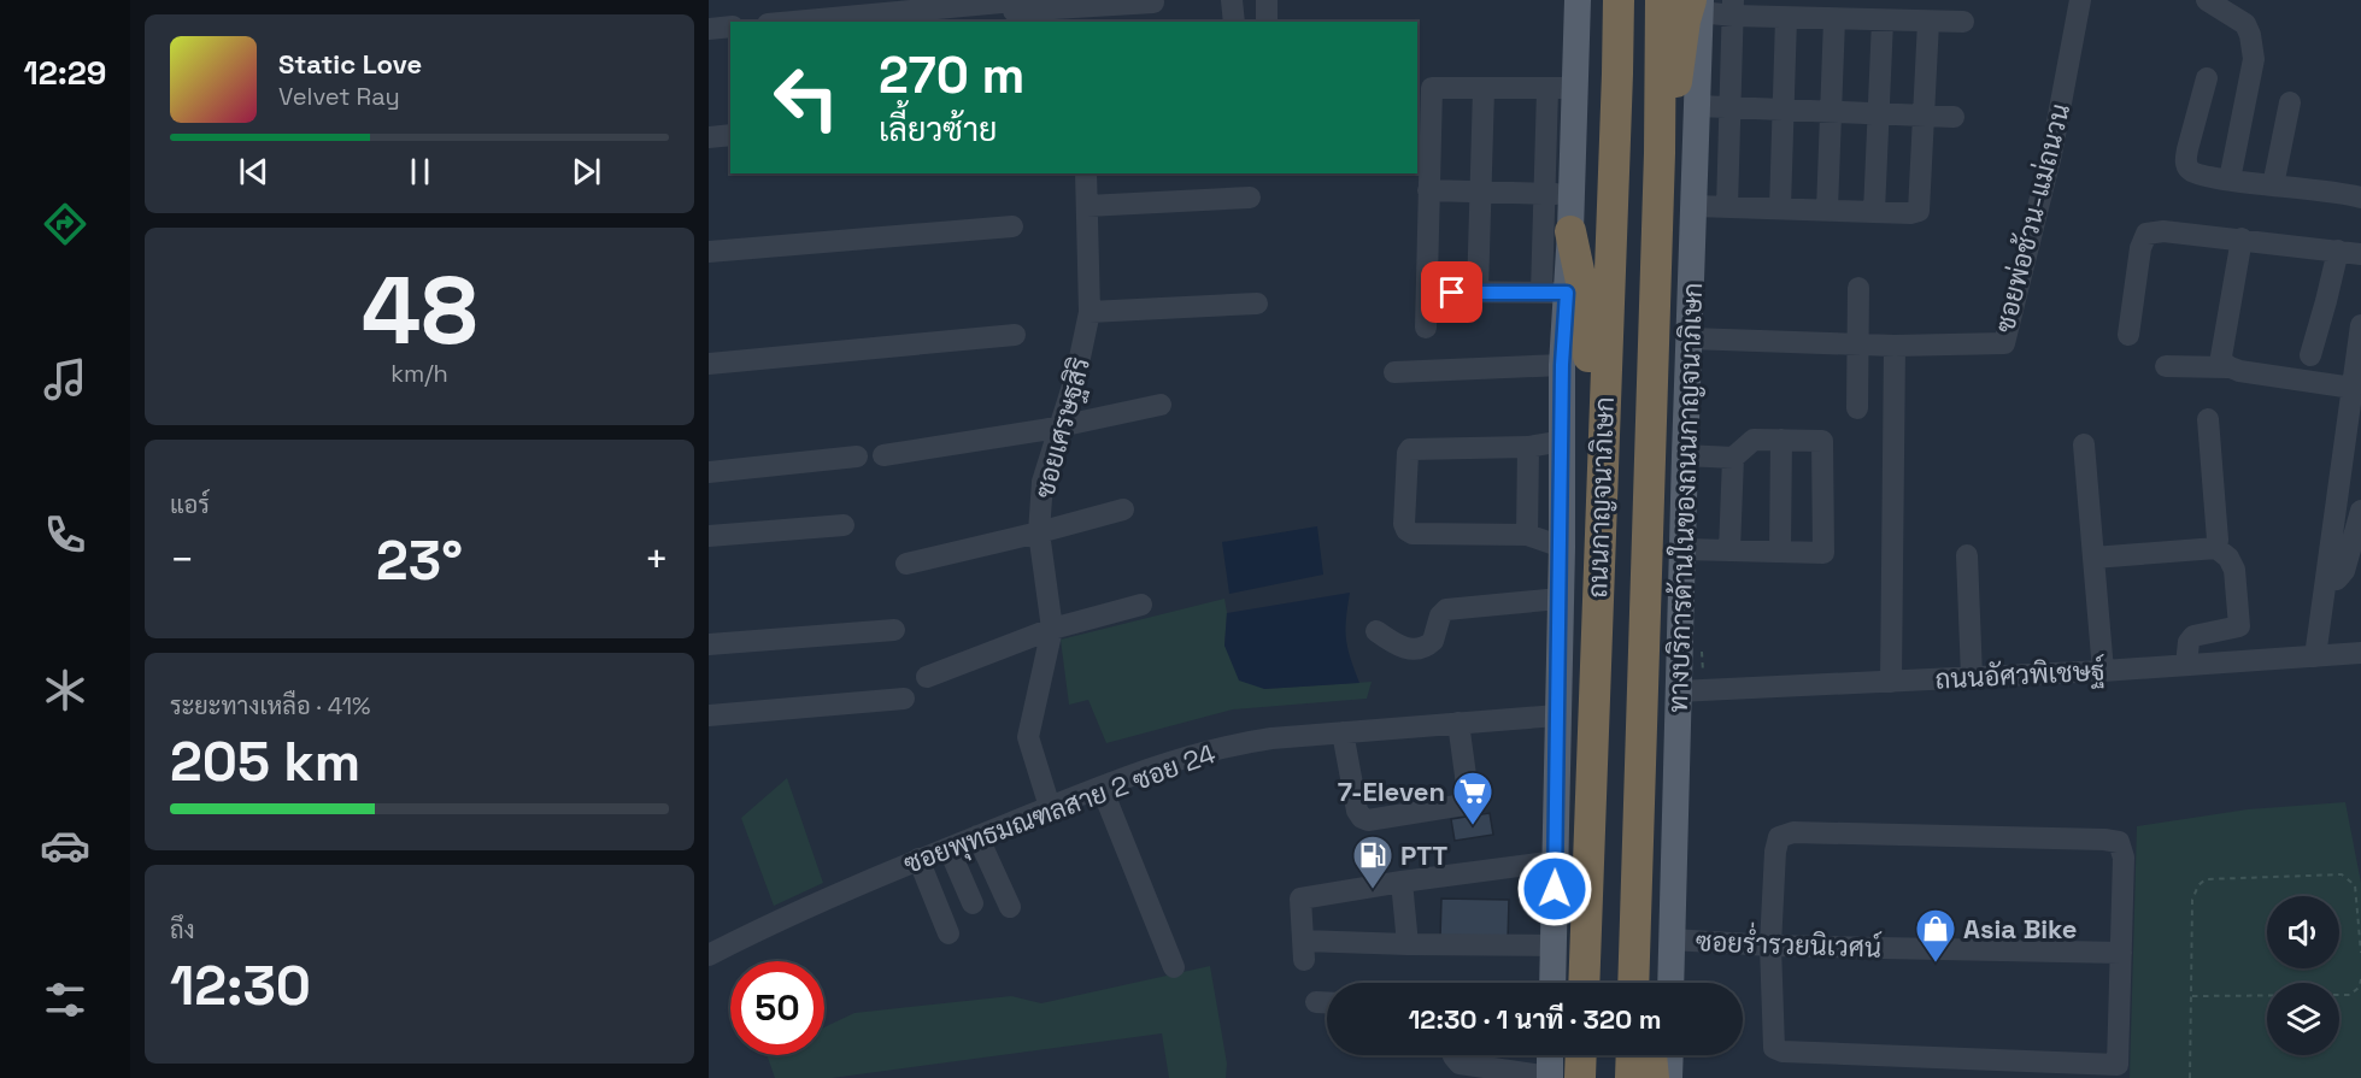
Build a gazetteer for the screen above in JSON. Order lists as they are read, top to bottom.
{
  "streets": {
    "highway": ["ถนนกาญจนาภิเษก"],
    "main road": ["ทางบริการด้านในของถนนกาญจนาภิเษก"],
    "street": [
      "ซอยพ่อช้วน-แม่ถนวน",
      "ซอยเศรษฐสิริ",
      "ถนนอัศวพิเชษฐ์",
      "ซอยพุทธมณฑลสาย 2 ซอย 24",
      "ซอยร่ำรวยนิเวศน์"
    ]
  },
  "crossings": [
    ["ซอยเศรษฐสิริ", "ซอยพุทธมณฑลสาย 2 ซอย 24"],
    ["ทางบริการด้านในของถนนกาญจนาภิเษก", "ถนนอัศวพิเชษฐ์"],
    ["ทางบริการด้านในของถนนกาญจนาภิเษก", "ซอยร่ำรวยนิเวศน์"]
  ],
  "places": {
    "supermarket": ["7-Eleven"],
    "fuel station": ["PTT"],
    "shop": ["Asia Bike"]
  },
  "page": {
    "tabs": "12:29",
    "turn": ["270 m", "เลี้ยวซ้าย"],
    "song": ["Static Love", "Velvet Ray"],
    "tile": [
      ["48", "km/h"],
      "แอร์",
      ["ระยะทางเหลือ · 41%", "205 km"],
      ["ถึง", "12:30"]
    ],
    "heat": ["−", "23°", "+"],
    "limit": "50",
    "trip": "12:30 · 1 นาที · 320 m"
  }
}
